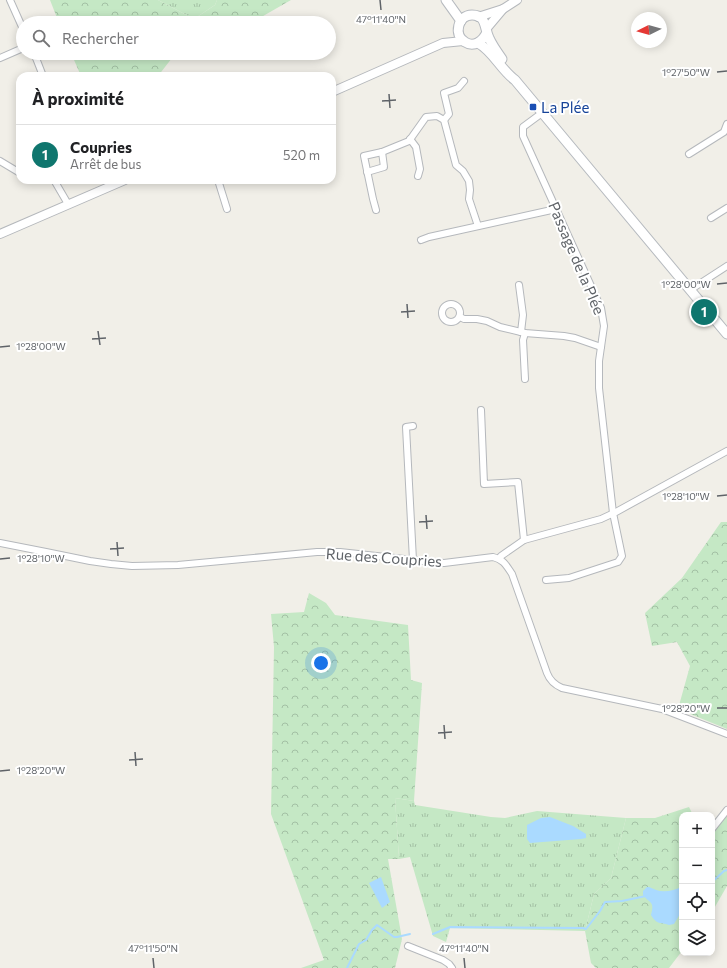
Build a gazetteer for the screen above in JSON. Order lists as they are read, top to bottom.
{
  "streets": {
    "street": ["Passage de la Plée", "Rue des Coupries"]
  },
  "places": {
    "transit": ["La Plée"]
  },
  "north": "left",
  "page": {
    "search": "Rechercher",
    "heading": "À proximité",
    "list": [
      {
        "mark": "1",
        "name": "Coupries",
        "note": "Arrêt de bus",
        "value": "520 m"
      }
    ],
    "pins": "1",
    "map_buttons": ["+", "−"]
  },
  "coordinates": [
    "47°11'40\"N",
    "1°27'50\"W",
    "1°28'00\"W",
    "1°28'10\"W",
    "1°28'20\"W",
    "47°11'50\"N"
  ]
}
